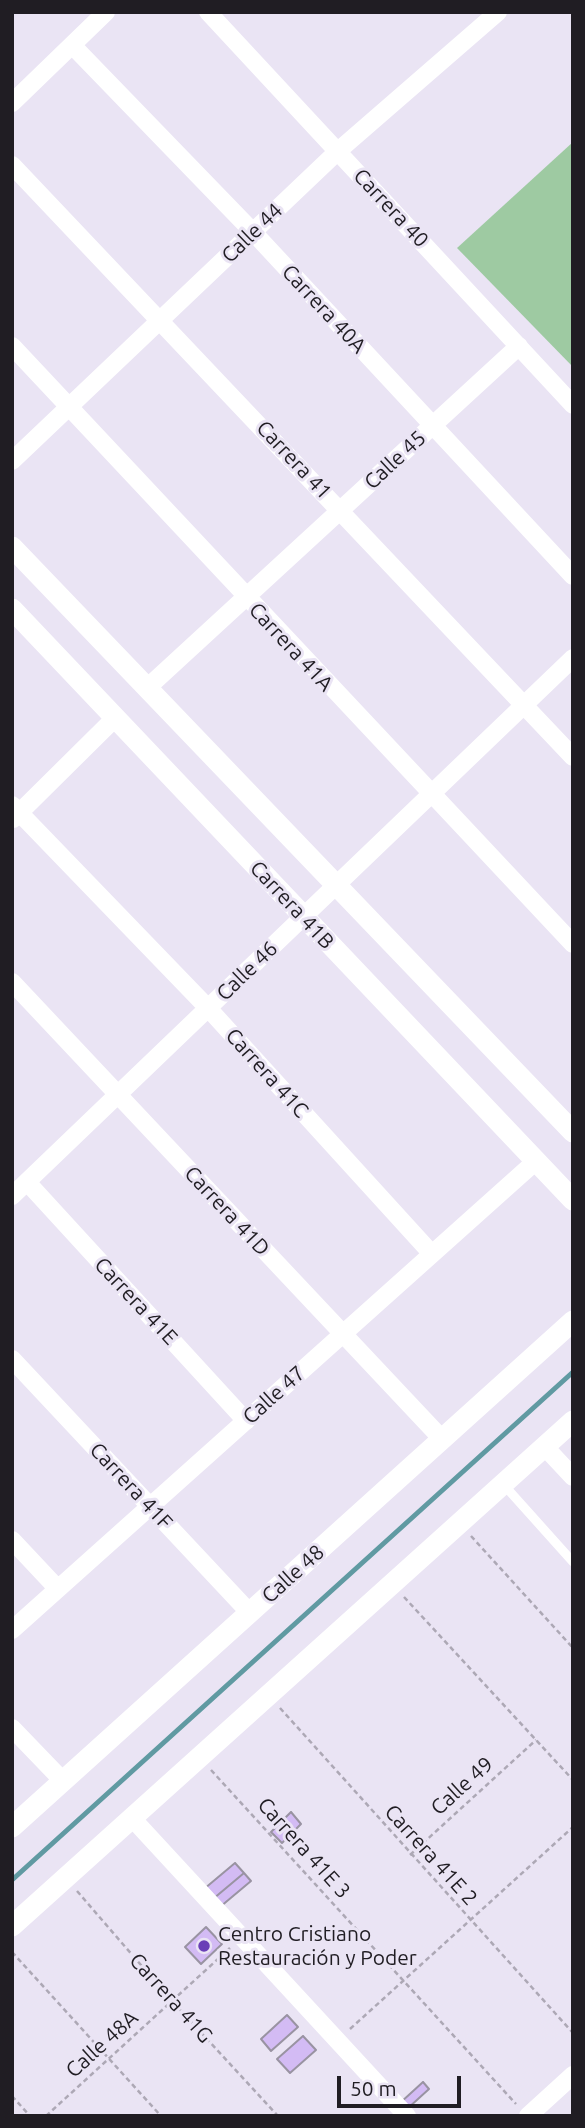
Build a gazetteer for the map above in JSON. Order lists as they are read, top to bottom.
{
  "streets": {
    "street": [
      "Carrera 40",
      "Calle 44",
      "Carrera 40A",
      "Carrera 41",
      "Calle 45",
      "Carrera 41A",
      "Carrera 41B",
      "Calle 46",
      "Carrera 41C",
      "Carrera 41D",
      "Carrera 41E",
      "Calle 47",
      "Carrera 41F",
      "Calle 48"
    ],
    "path": [
      "Calle 49",
      "Carrera 41E 3",
      "Carrera 41E 2",
      "Carrera 41G",
      "Calle 48A"
    ]
  },
  "crossings": [
    ["Carrera 40", "Calle 44"],
    ["Carrera 40", "Calle 45"],
    ["Calle 44", "Carrera 40A"],
    ["Calle 44", "Carrera 41"],
    ["Calle 44", "Carrera 41A"],
    ["Carrera 40A", "Calle 45"],
    ["Carrera 41", "Calle 45"],
    ["Carrera 41", "Calle 46"],
    ["Calle 45", "Carrera 41A"],
    ["Carrera 41A", "Calle 46"],
    ["Carrera 41B", "Calle 46"],
    ["Carrera 41B", "Calle 47"],
    ["Calle 46", "Carrera 41C"],
    ["Calle 46", "Carrera 41D"],
    ["Calle 46", "Carrera 41E"],
    ["Carrera 41C", "Calle 47"],
    ["Carrera 41D", "Calle 47"],
    ["Carrera 41D", "Calle 48"],
    ["Carrera 41E", "Calle 47"],
    ["Calle 47", "Carrera 41F"],
    ["Carrera 41F", "Calle 48"],
    ["Calle 49", "Carrera 41E 2"],
    ["Carrera 41G", "Calle 48A"]
  ],
  "places": ["Centro Cristiano Restauración y Poder"],
  "scale_bar": "50 m"
}
